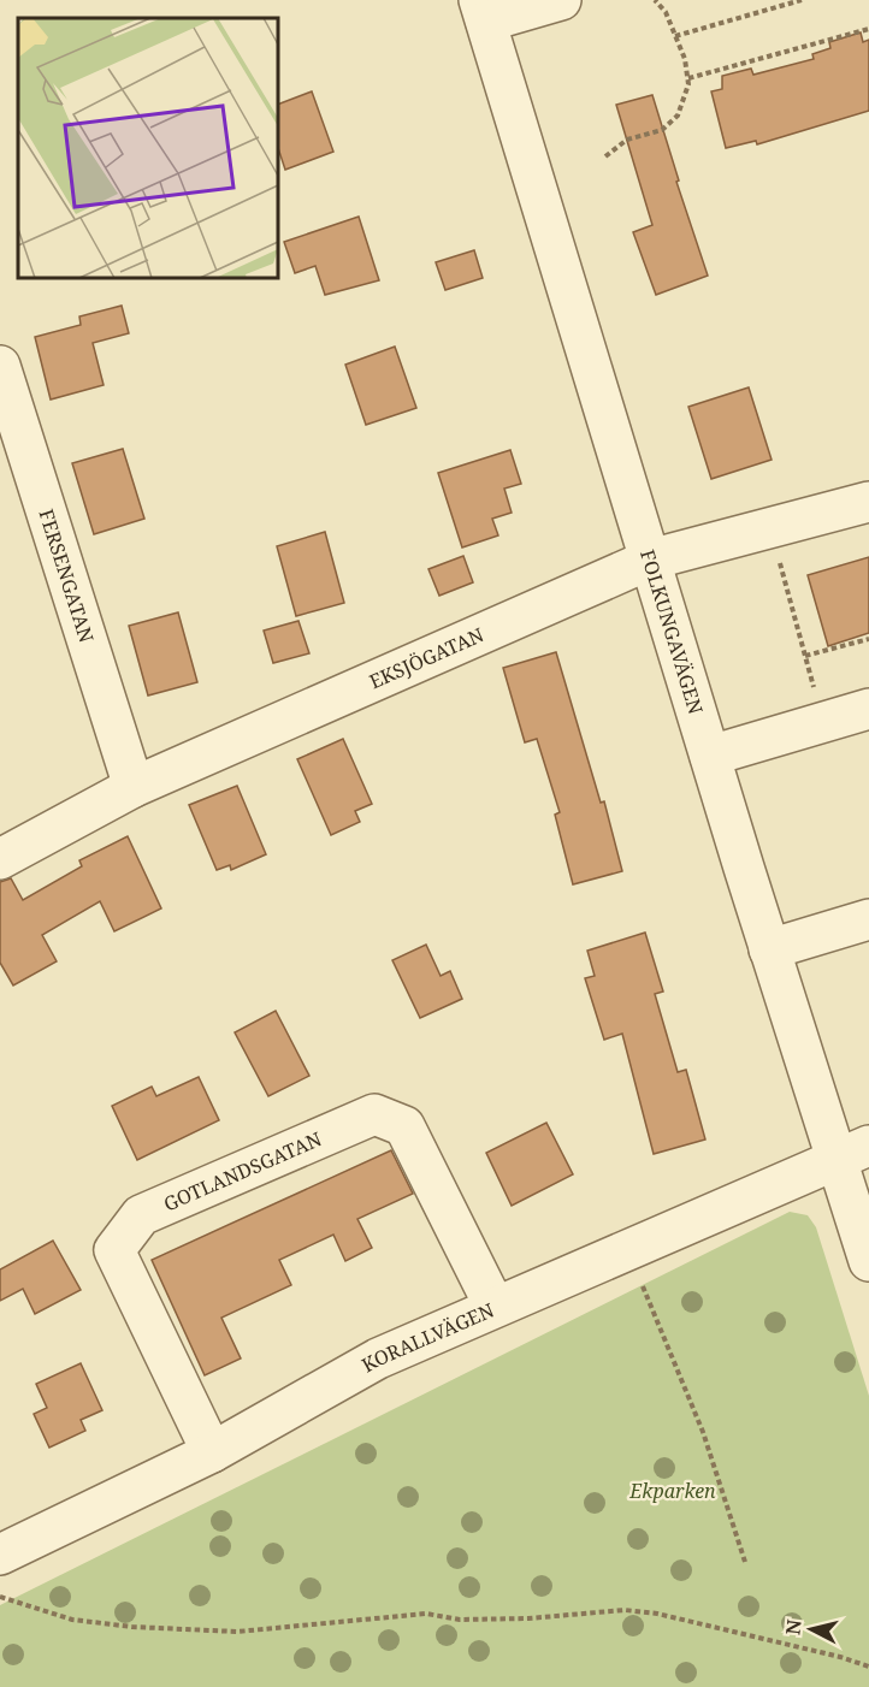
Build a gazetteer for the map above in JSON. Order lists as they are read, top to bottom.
{
  "streets": {
    "street": [
      "FERSENGATAN",
      "FOLKUNGAVÄGEN",
      "EKSJÖGATAN",
      "GOTLANDSGATAN",
      "KORALLVÄGEN"
    ]
  },
  "crossings": [
    ["FERSENGATAN", "EKSJÖGATAN"],
    ["FOLKUNGAVÄGEN", "EKSJÖGATAN"],
    ["FOLKUNGAVÄGEN", "KORALLVÄGEN"],
    ["GOTLANDSGATAN", "KORALLVÄGEN"]
  ],
  "parks": ["Ekparken"],
  "north": "left"
}
